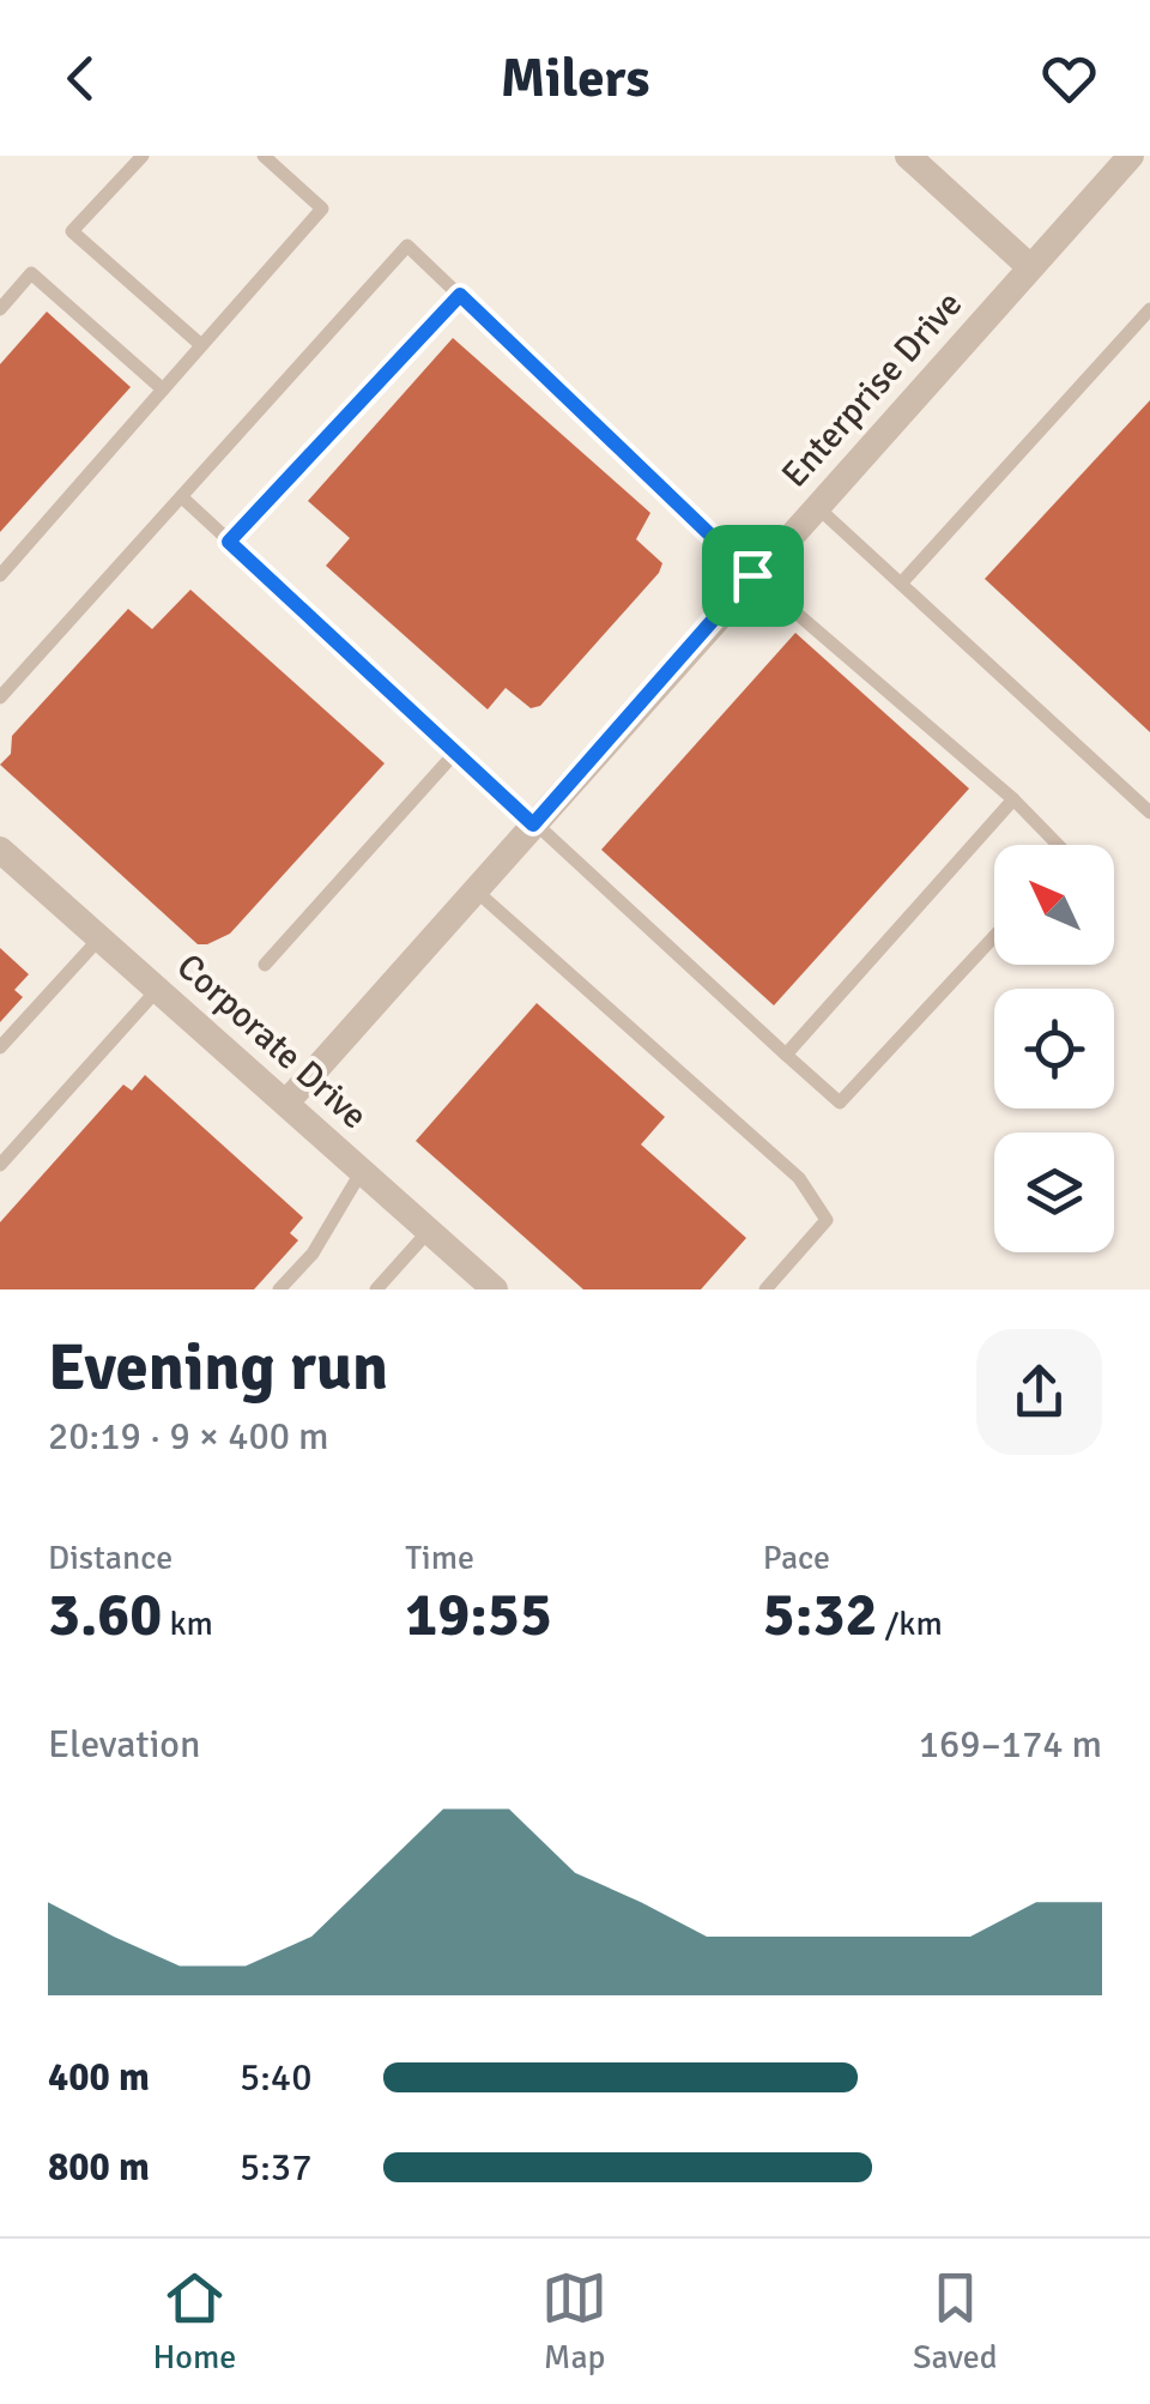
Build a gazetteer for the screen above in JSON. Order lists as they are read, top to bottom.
{
  "streets": {
    "street": ["Enterprise Drive", "Corporate Drive"]
  },
  "crossings": [
    ["Enterprise Drive", "Corporate Drive"]
  ],
  "north": "top left",
  "page": {
    "header": "Milers",
    "heading": ["Evening run", "20:19 · 9 × 400 m"],
    "stats": [
      ["Distance", "3.60 km"],
      ["Time", "19:55"],
      ["Pace", "5:32 /km"]
    ],
    "chart": ["Elevation", "169–174 m"],
    "list": [
      {
        "name": "400 m",
        "note": "5:40"
      },
      {
        "name": "800 m",
        "note": "5:37"
      }
    ],
    "tabs": ["Home", "Map", "Saved"]
  }
}
